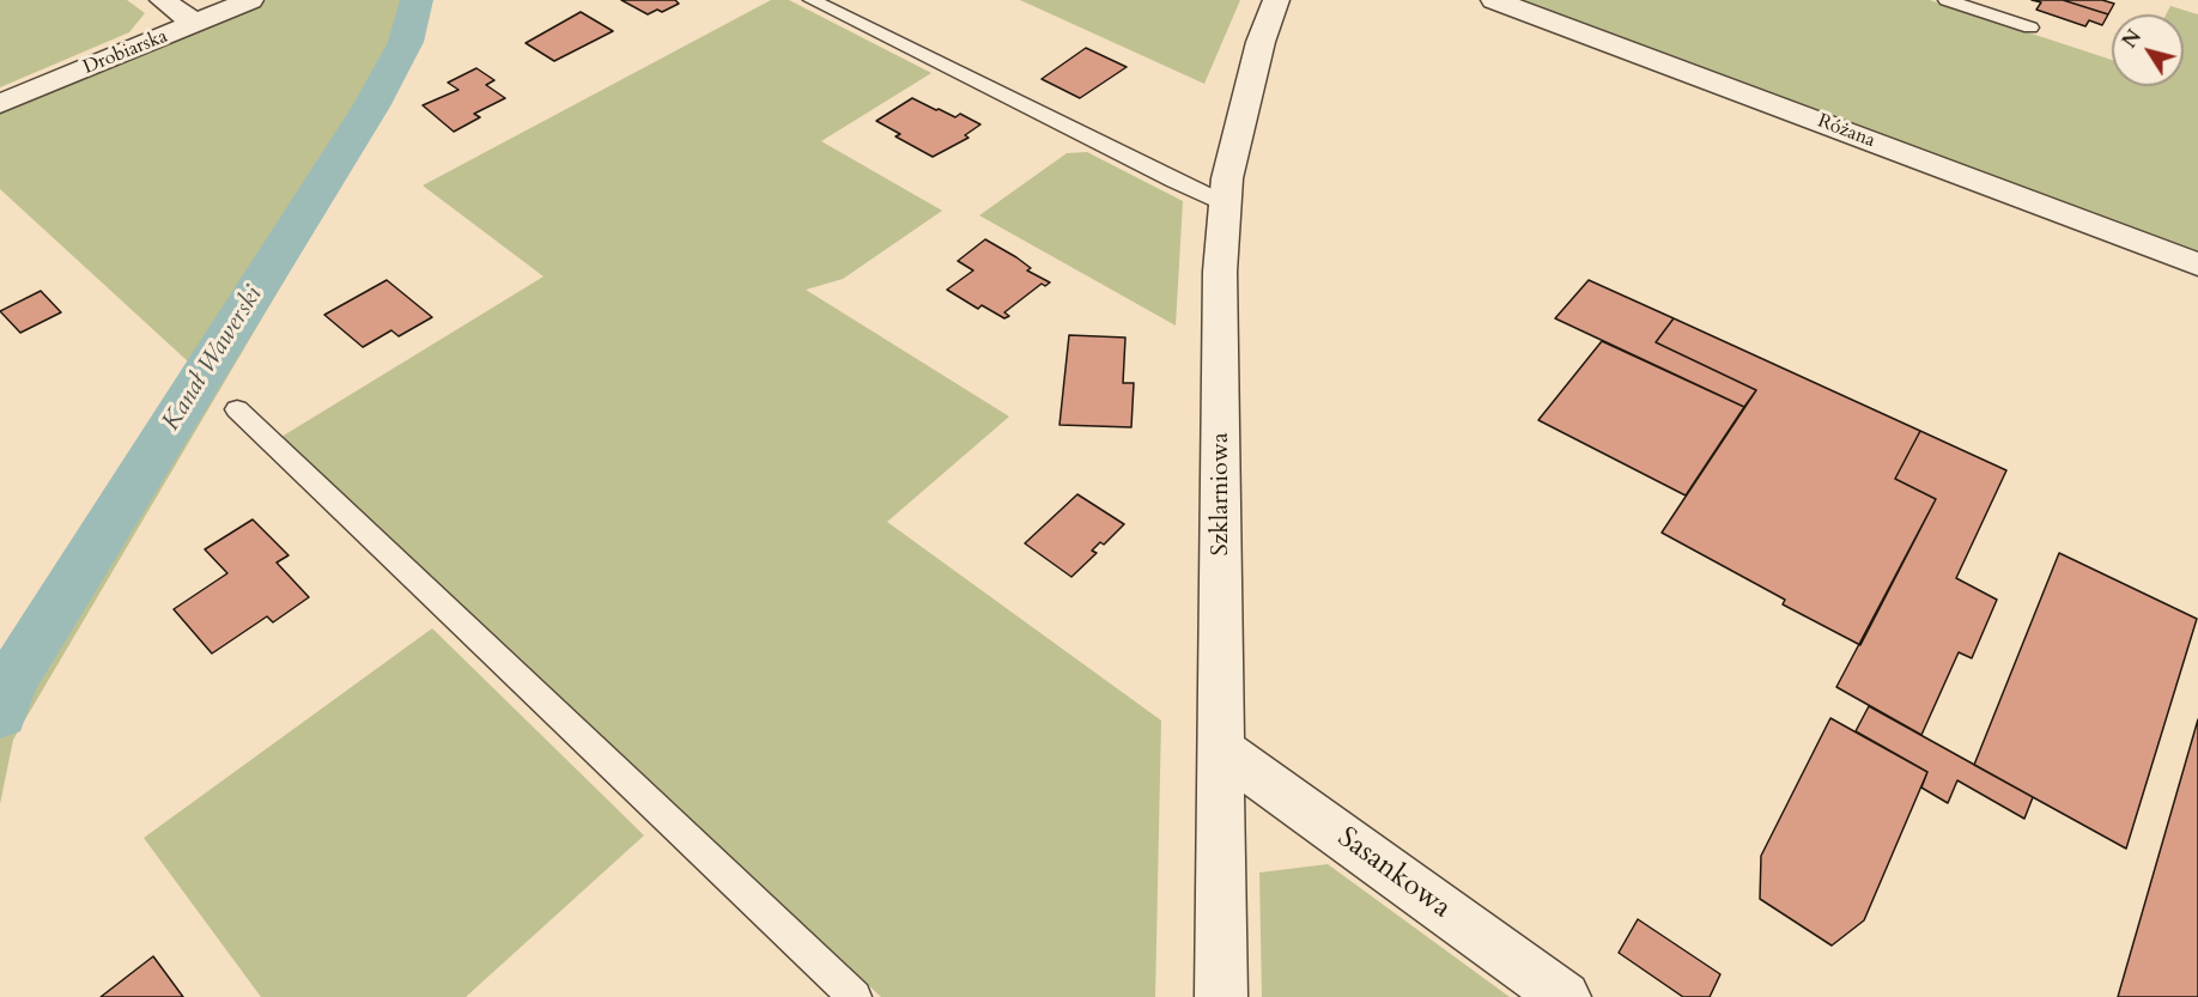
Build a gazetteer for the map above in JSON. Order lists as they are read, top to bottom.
{
  "streets": {
    "street": [
      "Drobiarska",
      "Różana",
      "Szklarniowa",
      "Sasankowa"
    ]
  },
  "crossings": [
    ["Szklarniowa", "Sasankowa"]
  ],
  "water": ["Kanał Wawerski"],
  "north": "top left"
}
